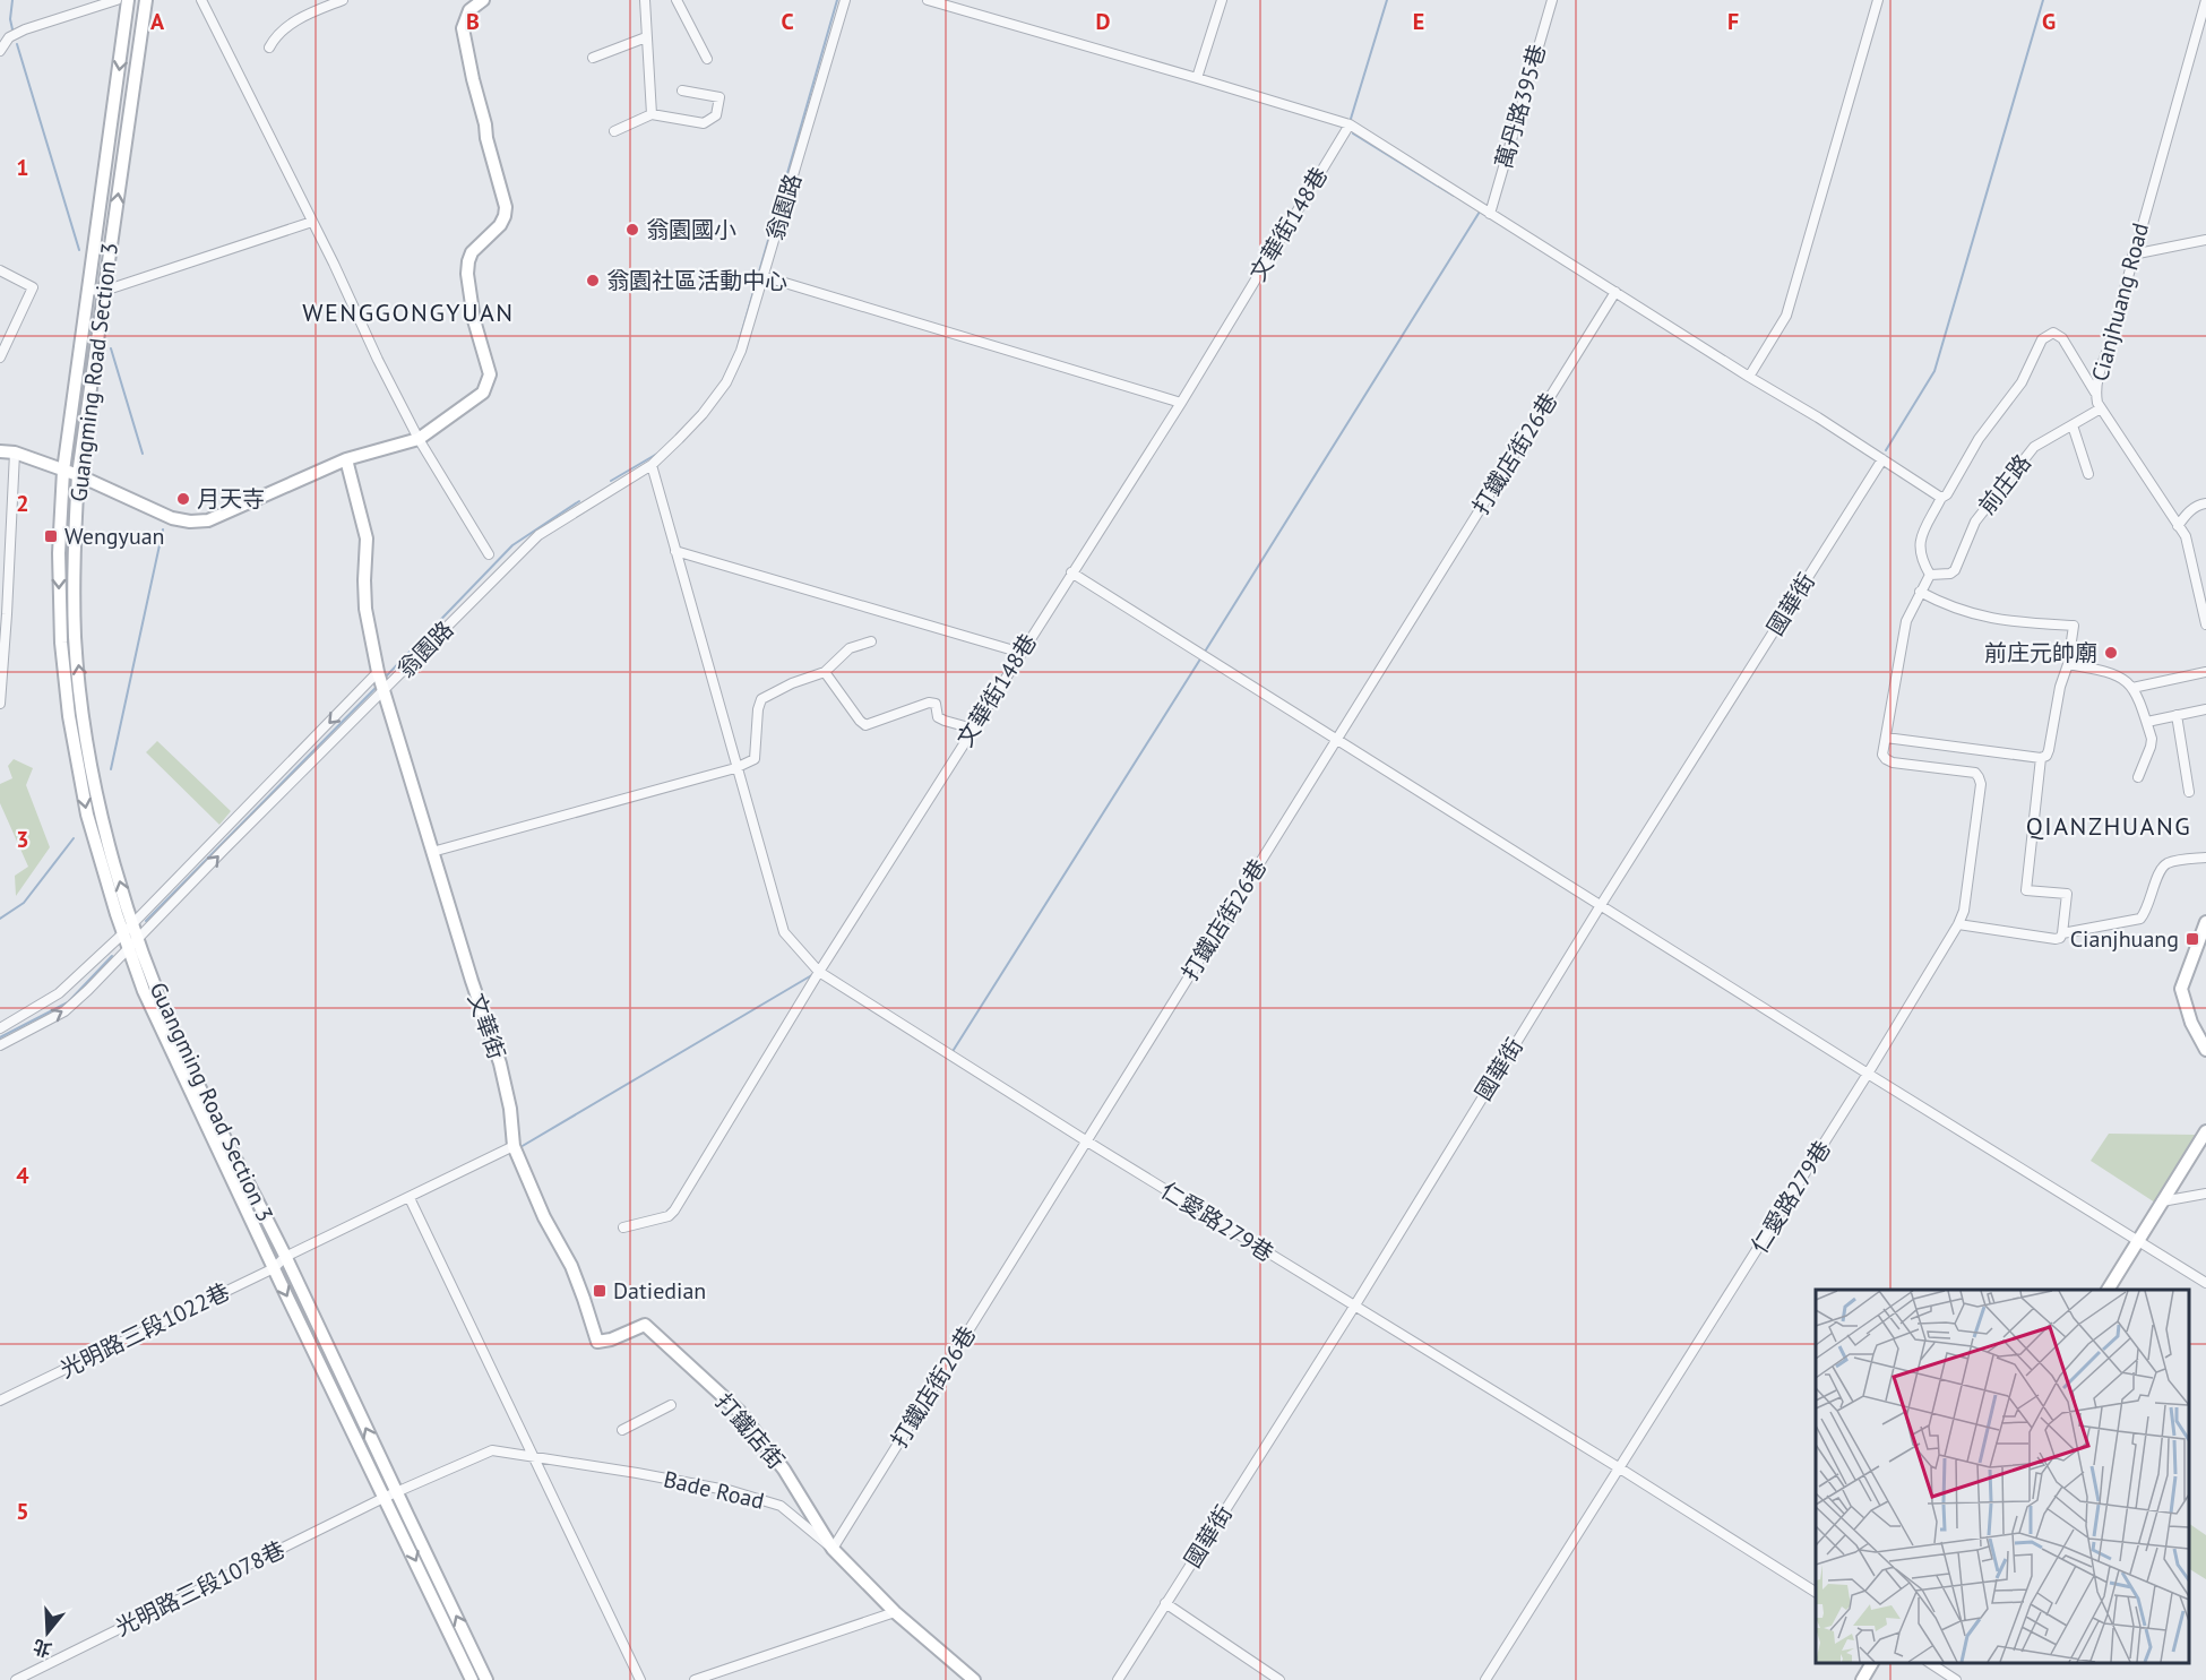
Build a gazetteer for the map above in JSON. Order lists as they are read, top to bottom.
{
  "streets": {
    "street": [
      "萬丹路395巷",
      "翁園路",
      "文華街148巷",
      "Cianjhuang Road",
      "Guangming Road Section 3",
      "打鐵店街26巷",
      "前庄路",
      "國華街",
      "文華街",
      "仁愛路279巷",
      "光明路三段1022巷",
      "打鐵店街",
      "Bade Road",
      "光明路三段1078巷"
    ]
  },
  "crossings": [
    ["翁園路", "文華街"],
    ["文華街148巷", "仁愛路279巷"],
    ["Cianjhuang Road", "前庄路"],
    ["Guangming Road Section 3", "光明路三段1022巷"],
    ["Guangming Road Section 3", "Bade Road"],
    ["Guangming Road Section 3", "光明路三段1078巷"],
    ["打鐵店街26巷", "仁愛路279巷"],
    ["打鐵店街26巷", "打鐵店街"],
    ["打鐵店街26巷", "Bade Road"],
    ["國華街", "仁愛路279巷"],
    ["文華街", "打鐵店街"],
    ["打鐵店街", "Bade Road"],
    ["Bade Road", "光明路三段1078巷"]
  ],
  "districts": ["WENGGONGYUAN", "QIANZHUANG"],
  "places": {
    "other": [
      "翁園國小",
      "翁園社區活動中心",
      "月天寺",
      "前庄元帥廟"
    ],
    "transit": ["Wengyuan", "Cianjhuang", "Datiedian"]
  },
  "north": "bottom",
  "grid": {
    "columns": [
      "A",
      "B",
      "C",
      "D",
      "E",
      "F",
      "G"
    ],
    "rows": [
      "1",
      "2",
      "3",
      "4",
      "5"
    ]
  }
}
